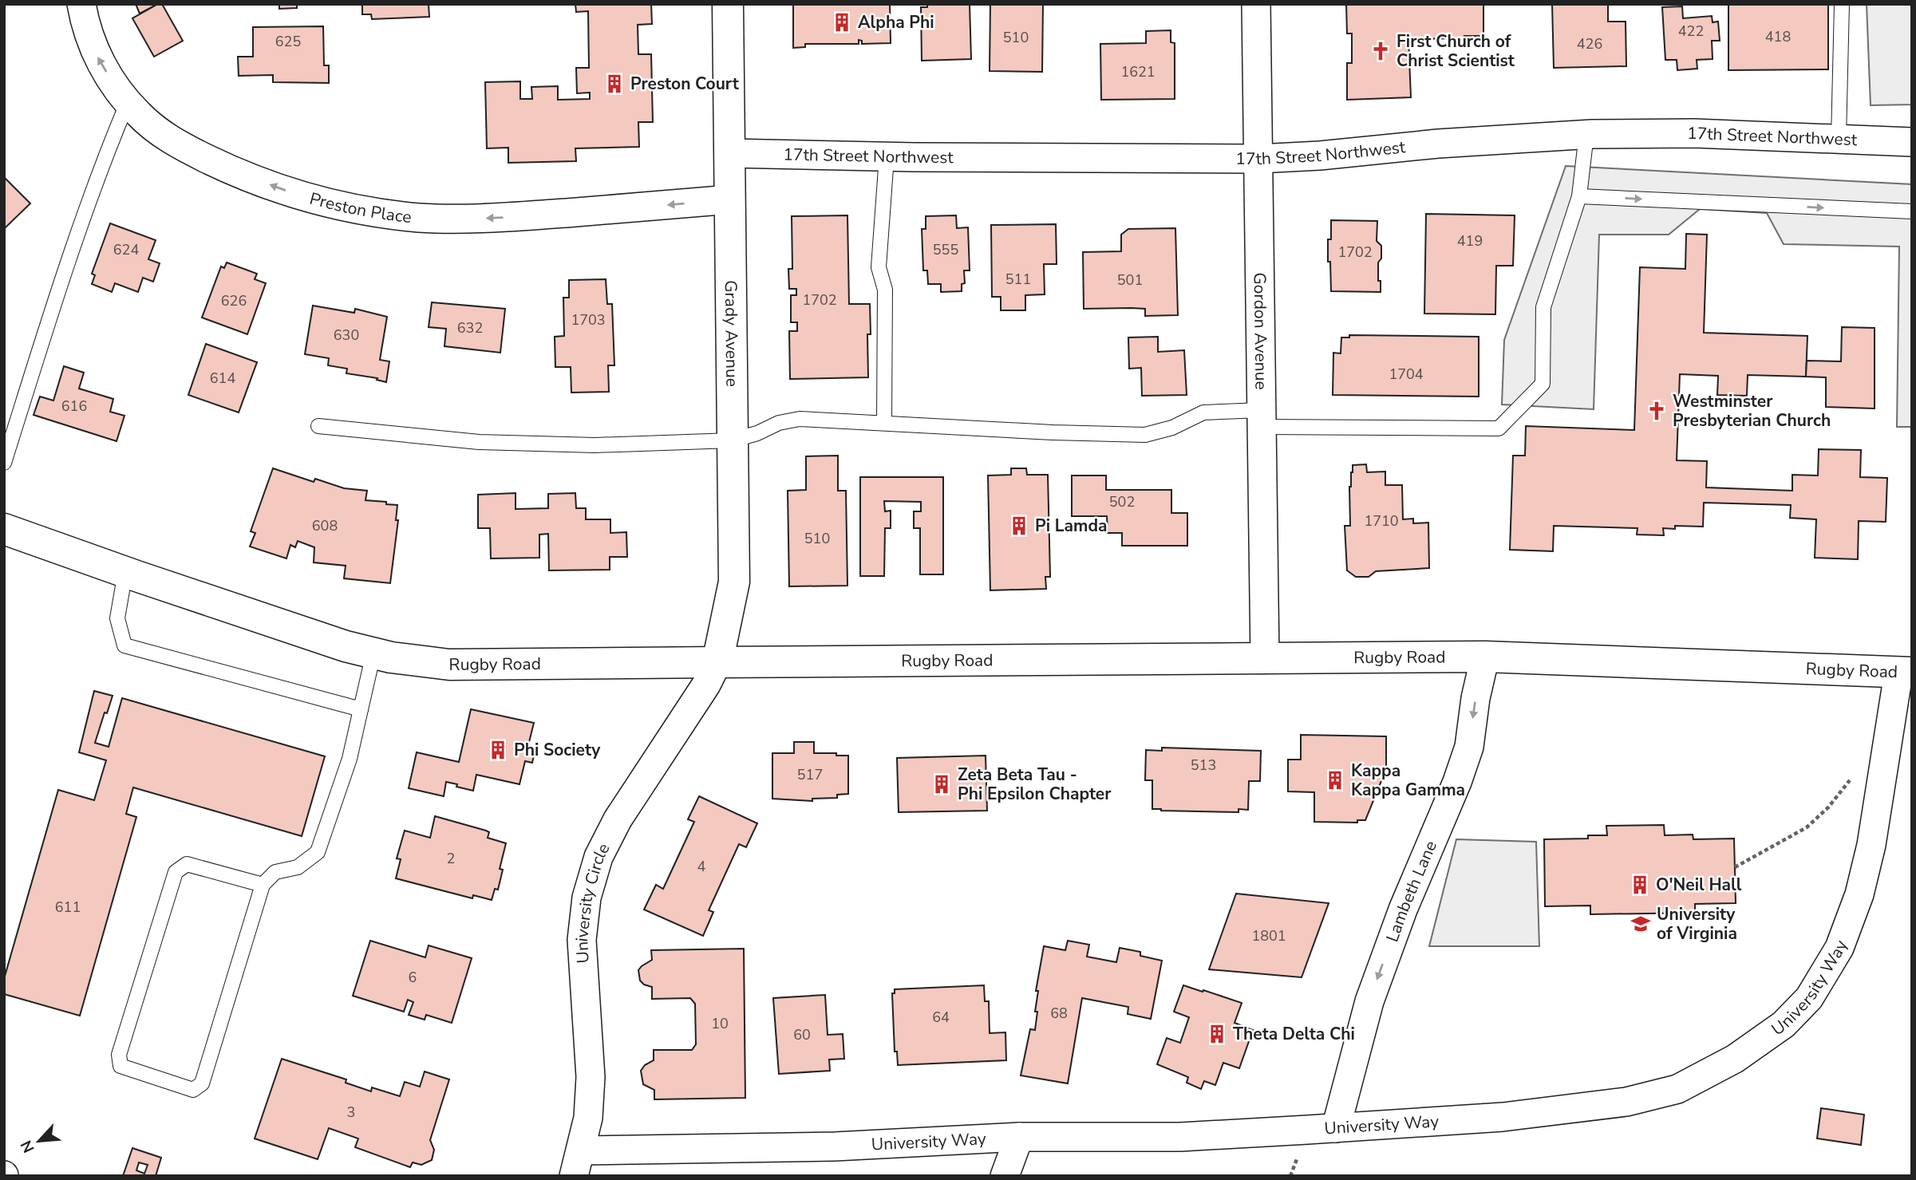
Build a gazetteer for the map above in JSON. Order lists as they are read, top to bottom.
{
  "streets": {
    "main road": ["Grady Avenue", "Rugby Road"],
    "street": [
      "17th Street Northwest",
      "Preston Place",
      "Gordon Avenue",
      "Lambeth Lane",
      "University Circle",
      "University Way"
    ]
  },
  "crossings": [
    ["17th Street Northwest", "Gordon Avenue"],
    ["17th Street Northwest", "Grady Avenue"],
    ["Preston Place", "Grady Avenue"],
    ["Gordon Avenue", "Rugby Road"],
    ["Grady Avenue", "Rugby Road"],
    ["Grady Avenue", "University Circle"],
    ["Rugby Road", "Lambeth Lane"],
    ["Rugby Road", "University Circle"],
    ["Rugby Road", "University Way"],
    ["Lambeth Lane", "University Way"],
    ["University Circle", "University Way"]
  ],
  "one_way": ["Preston Place", "Lambeth Lane"],
  "places": {
    "building": [
      "Alpha Phi",
      "Preston Court",
      "Pi Lamda",
      "Phi Society",
      "Kappa Kappa Gamma",
      "Zeta Beta Tau - Phi Epsilon Chapter",
      "O'Neil Hall",
      "Theta Delta Chi"
    ],
    "church": ["First Church of Christ Scientist", "Westminster Presbyterian Church"],
    "school or university": ["University of Virginia"]
  },
  "house_numbers": [
    "422",
    "418",
    "510",
    "625",
    "426",
    "1621",
    "419",
    "624",
    "555",
    "1702",
    "511",
    "501",
    "1702",
    "626",
    "1703",
    "632",
    "630",
    "1704",
    "614",
    "616",
    "502",
    "1710",
    "608",
    "510",
    "513",
    "517",
    "2",
    "4",
    "611",
    "1801",
    "6",
    "68",
    "64",
    "10",
    "60",
    "3"
  ],
  "north": "bottom left"
}
